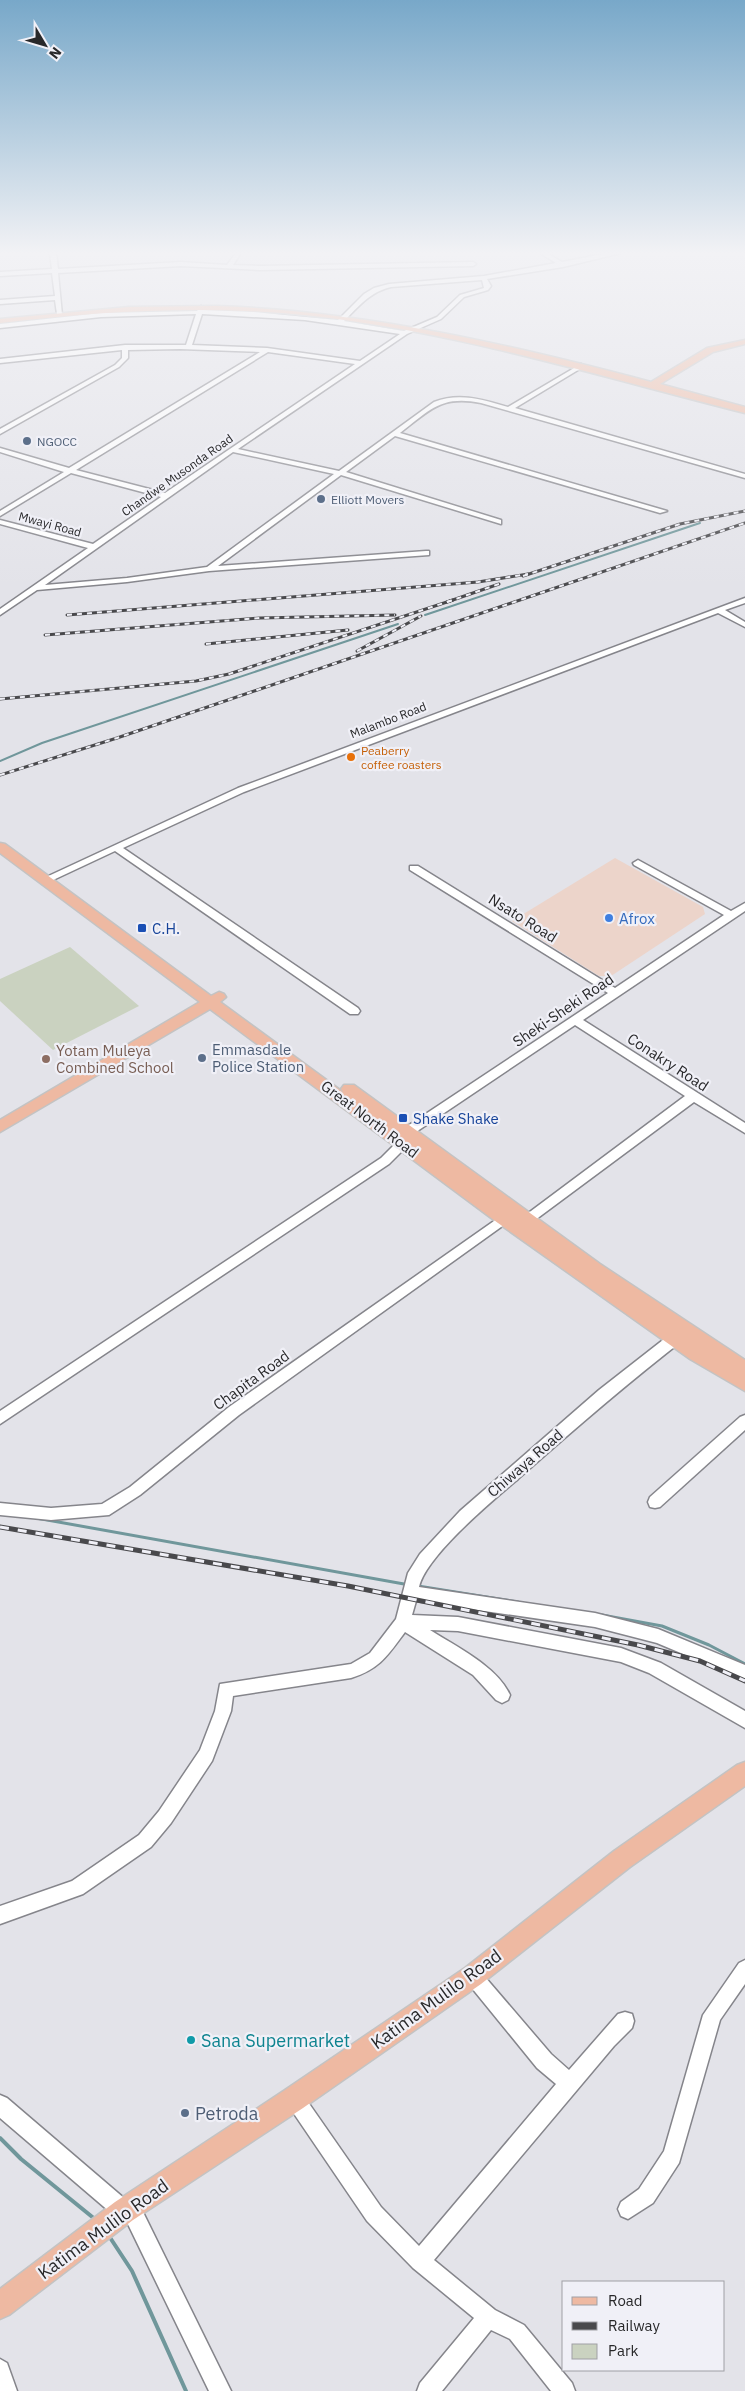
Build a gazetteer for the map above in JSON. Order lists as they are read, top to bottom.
{
  "streets": {
    "main road": ["Great North Road", "Katima Mulilo Road"],
    "street": [
      "Chandwe Musonda Road",
      "Mwayi Road",
      "Malambo Road",
      "Nsato Road",
      "Sheki-Sheki Road",
      "Conakry Road",
      "Chapita Road",
      "Chiwaya Road"
    ]
  },
  "crossings": [
    ["Chandwe Musonda Road", "Mwayi Road"],
    ["Malambo Road", "Great North Road"],
    ["Nsato Road", "Sheki-Sheki Road"],
    ["Sheki-Sheki Road", "Conakry Road"],
    ["Sheki-Sheki Road", "Great North Road"],
    ["Great North Road", "Chapita Road"],
    ["Great North Road", "Chiwaya Road"]
  ],
  "places": {
    "other": [
      "NGOCC",
      "Elliott Movers",
      "Peaberry coffee roasters",
      "Afrox",
      "Emmasdale Police Station",
      "Yotam Muleya Combined School",
      "Sana Supermarket",
      "Petroda"
    ],
    "transit": ["C.H.", "Shake Shake"]
  },
  "legend": ["Road", "Railway", "Park"],
  "north": "bottom right"
}
